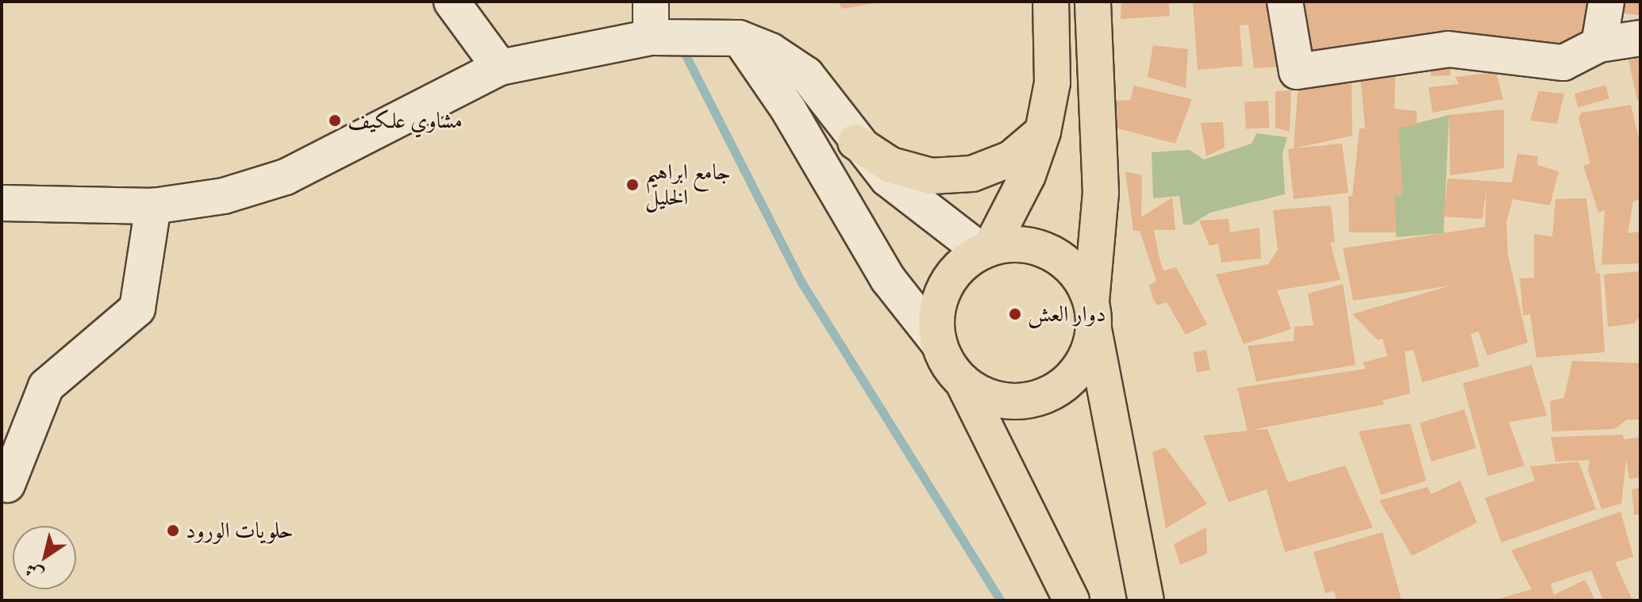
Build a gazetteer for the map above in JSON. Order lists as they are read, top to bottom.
{
  "places": [
    "مشاوي علكيف",
    "جامع ابراهيم الخليل",
    "دوار العش",
    "حلويات الورود"
  ],
  "north": "bottom left"
}
